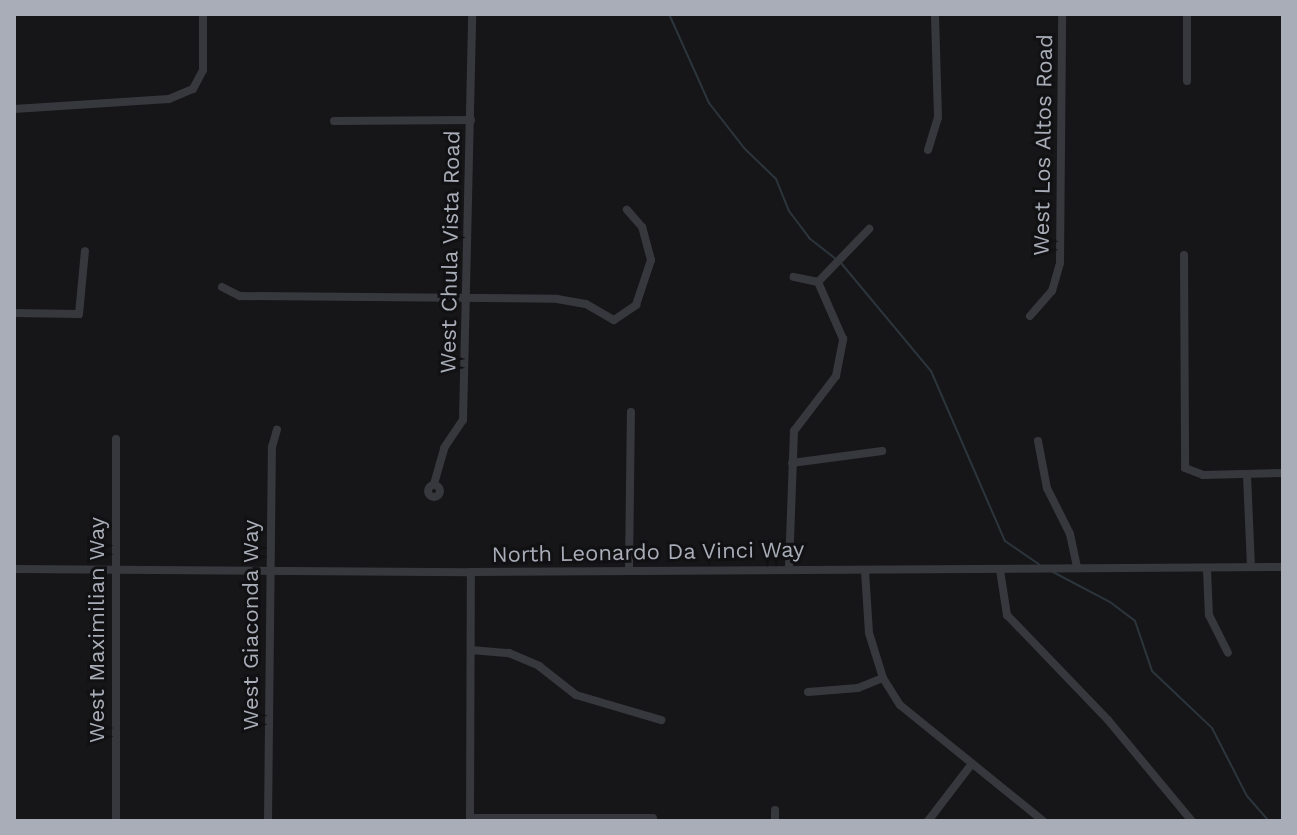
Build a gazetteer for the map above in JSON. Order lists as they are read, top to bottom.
{
  "streets": {
    "street": [
      "West Los Altos Road",
      "West Chula Vista Road",
      "North Leonardo Da Vinci Way",
      "West Giaconda Way",
      "West Maximilian Way"
    ]
  },
  "crossings": [
    ["North Leonardo Da Vinci Way", "West Giaconda Way"],
    ["North Leonardo Da Vinci Way", "West Maximilian Way"]
  ]
}
